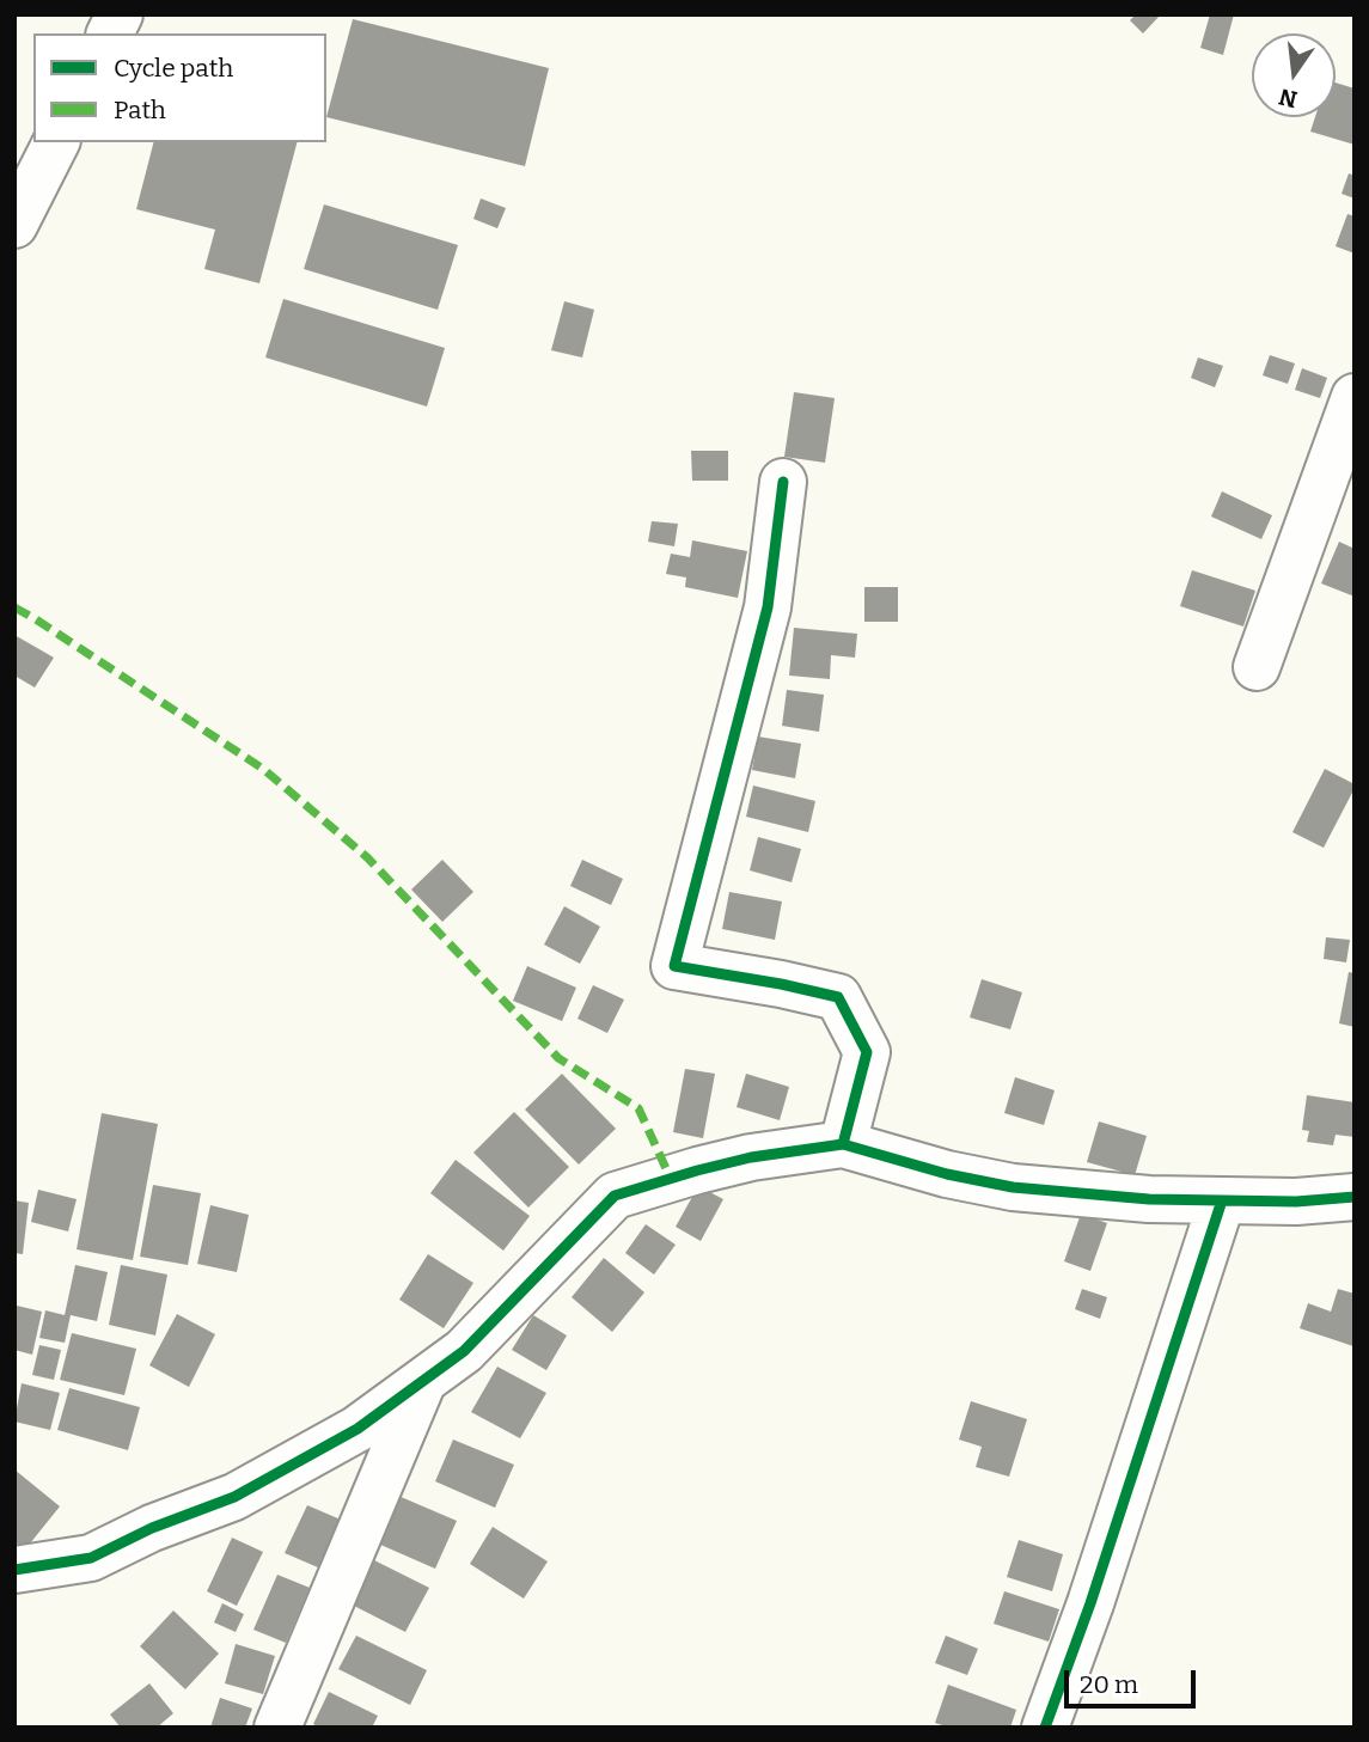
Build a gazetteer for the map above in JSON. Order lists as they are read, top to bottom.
{
  "legend": ["Cycle path", "Path"],
  "scale_bar": "20 m",
  "north": "bottom"
}
